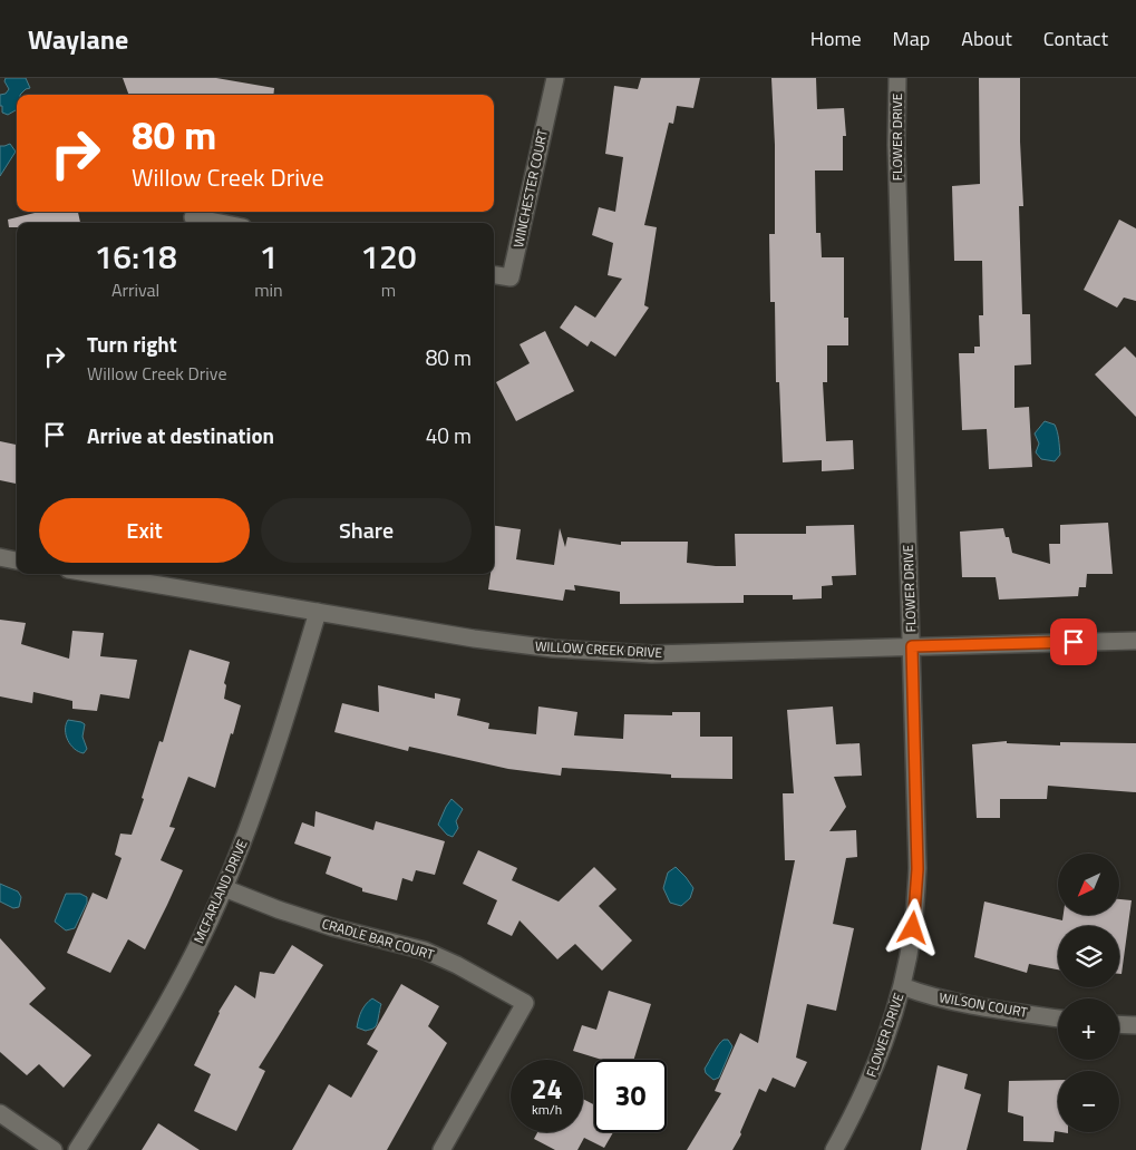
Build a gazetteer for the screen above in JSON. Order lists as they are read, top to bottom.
{
  "streets": {
    "street": [
      "FLOWER DRIVE",
      "WINCHESTER COURT",
      "WILLOW CREEK DRIVE",
      "MCFARLAND DRIVE",
      "CRADLE BAR COURT",
      "WILSON COURT"
    ]
  },
  "crossings": [
    ["FLOWER DRIVE", "WILLOW CREEK DRIVE"],
    ["FLOWER DRIVE", "WILSON COURT"],
    ["WILLOW CREEK DRIVE", "MCFARLAND DRIVE"],
    ["MCFARLAND DRIVE", "CRADLE BAR COURT"]
  ],
  "north": "bottom left",
  "page": {
    "header": "Waylane",
    "nav": [
      "Home",
      "Map",
      "About",
      "Contact"
    ],
    "turn": ["80 m", "Willow Creek Drive"],
    "eta": [
      "16:18",
      "Arrival",
      "1",
      "min",
      "120",
      "m"
    ],
    "list": [
      {
        "name": "Turn right",
        "note": "Willow Creek Drive",
        "value": "80 m"
      },
      {
        "name": "Arrive at destination",
        "value": "40 m"
      }
    ],
    "buttons": ["Exit", "Share"],
    "map_buttons": ["+", "−"],
    "speed": "24 km/h",
    "limit": "30"
  }
}
